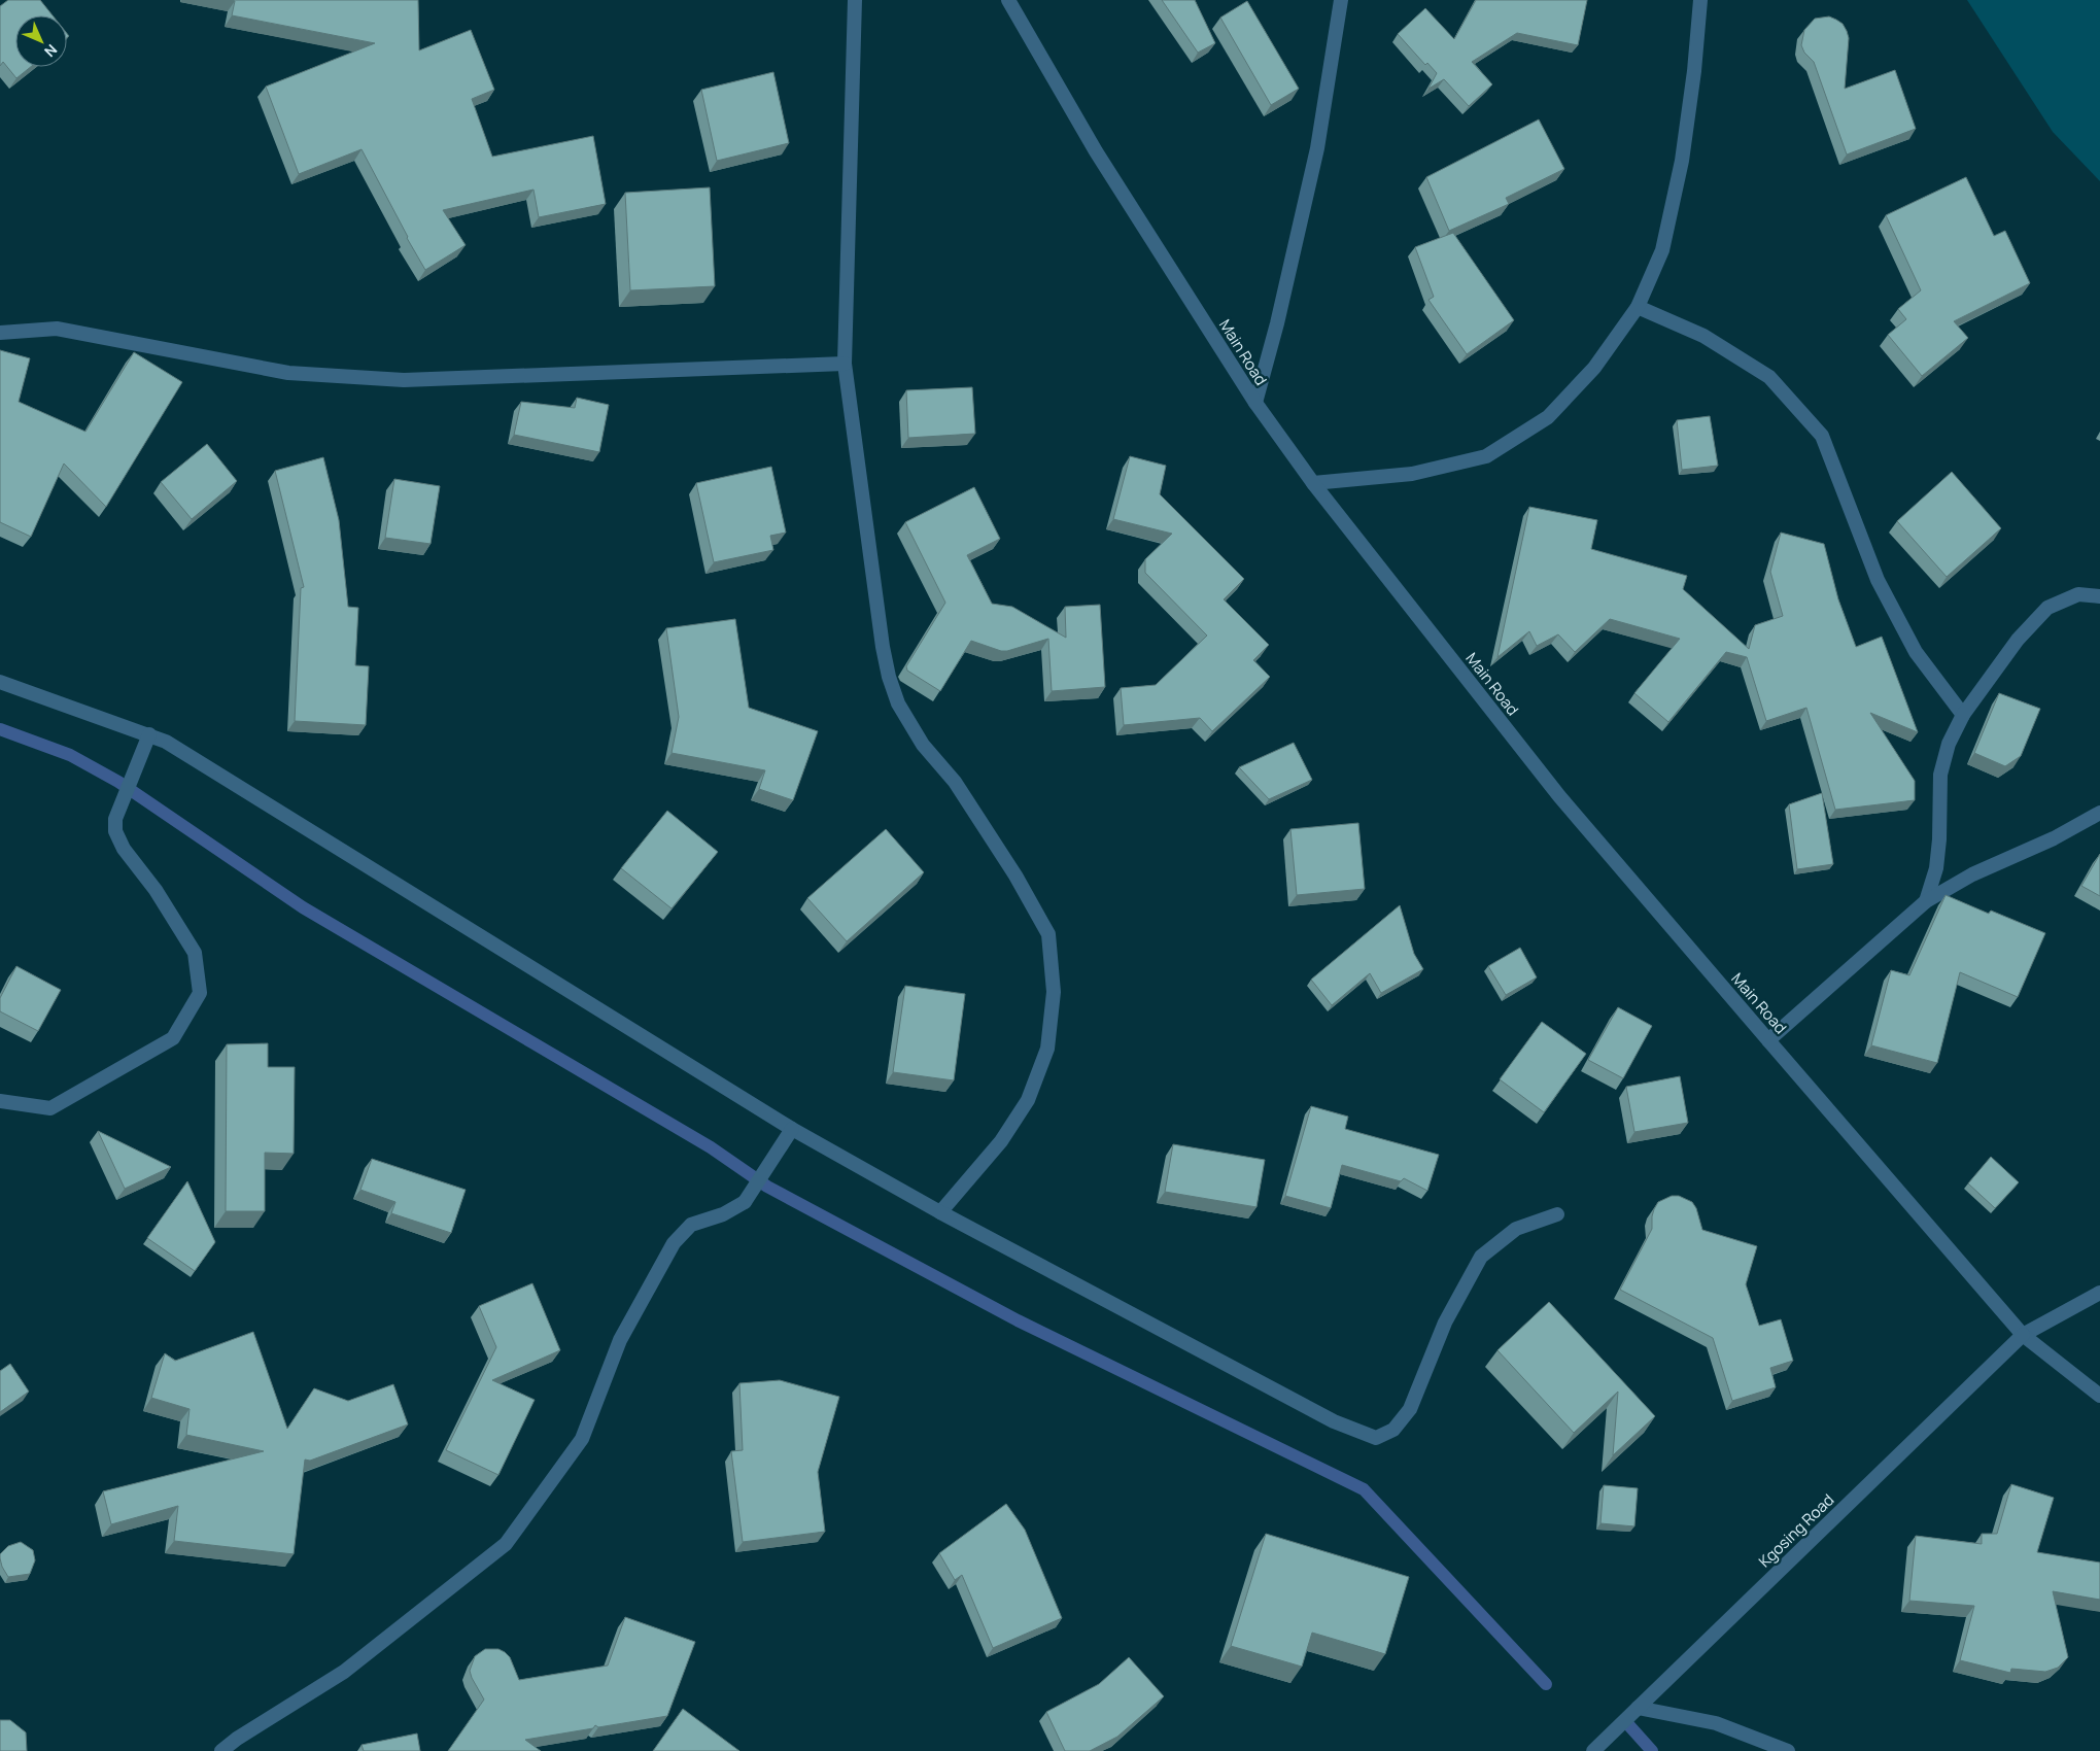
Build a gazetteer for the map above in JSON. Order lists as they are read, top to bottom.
{
  "streets": {
    "street": ["Main Road", "Kgosing Road"]
  },
  "crossings": [
    ["Main Road", "Kgosing Road"]
  ],
  "north": "bottom right"
}
